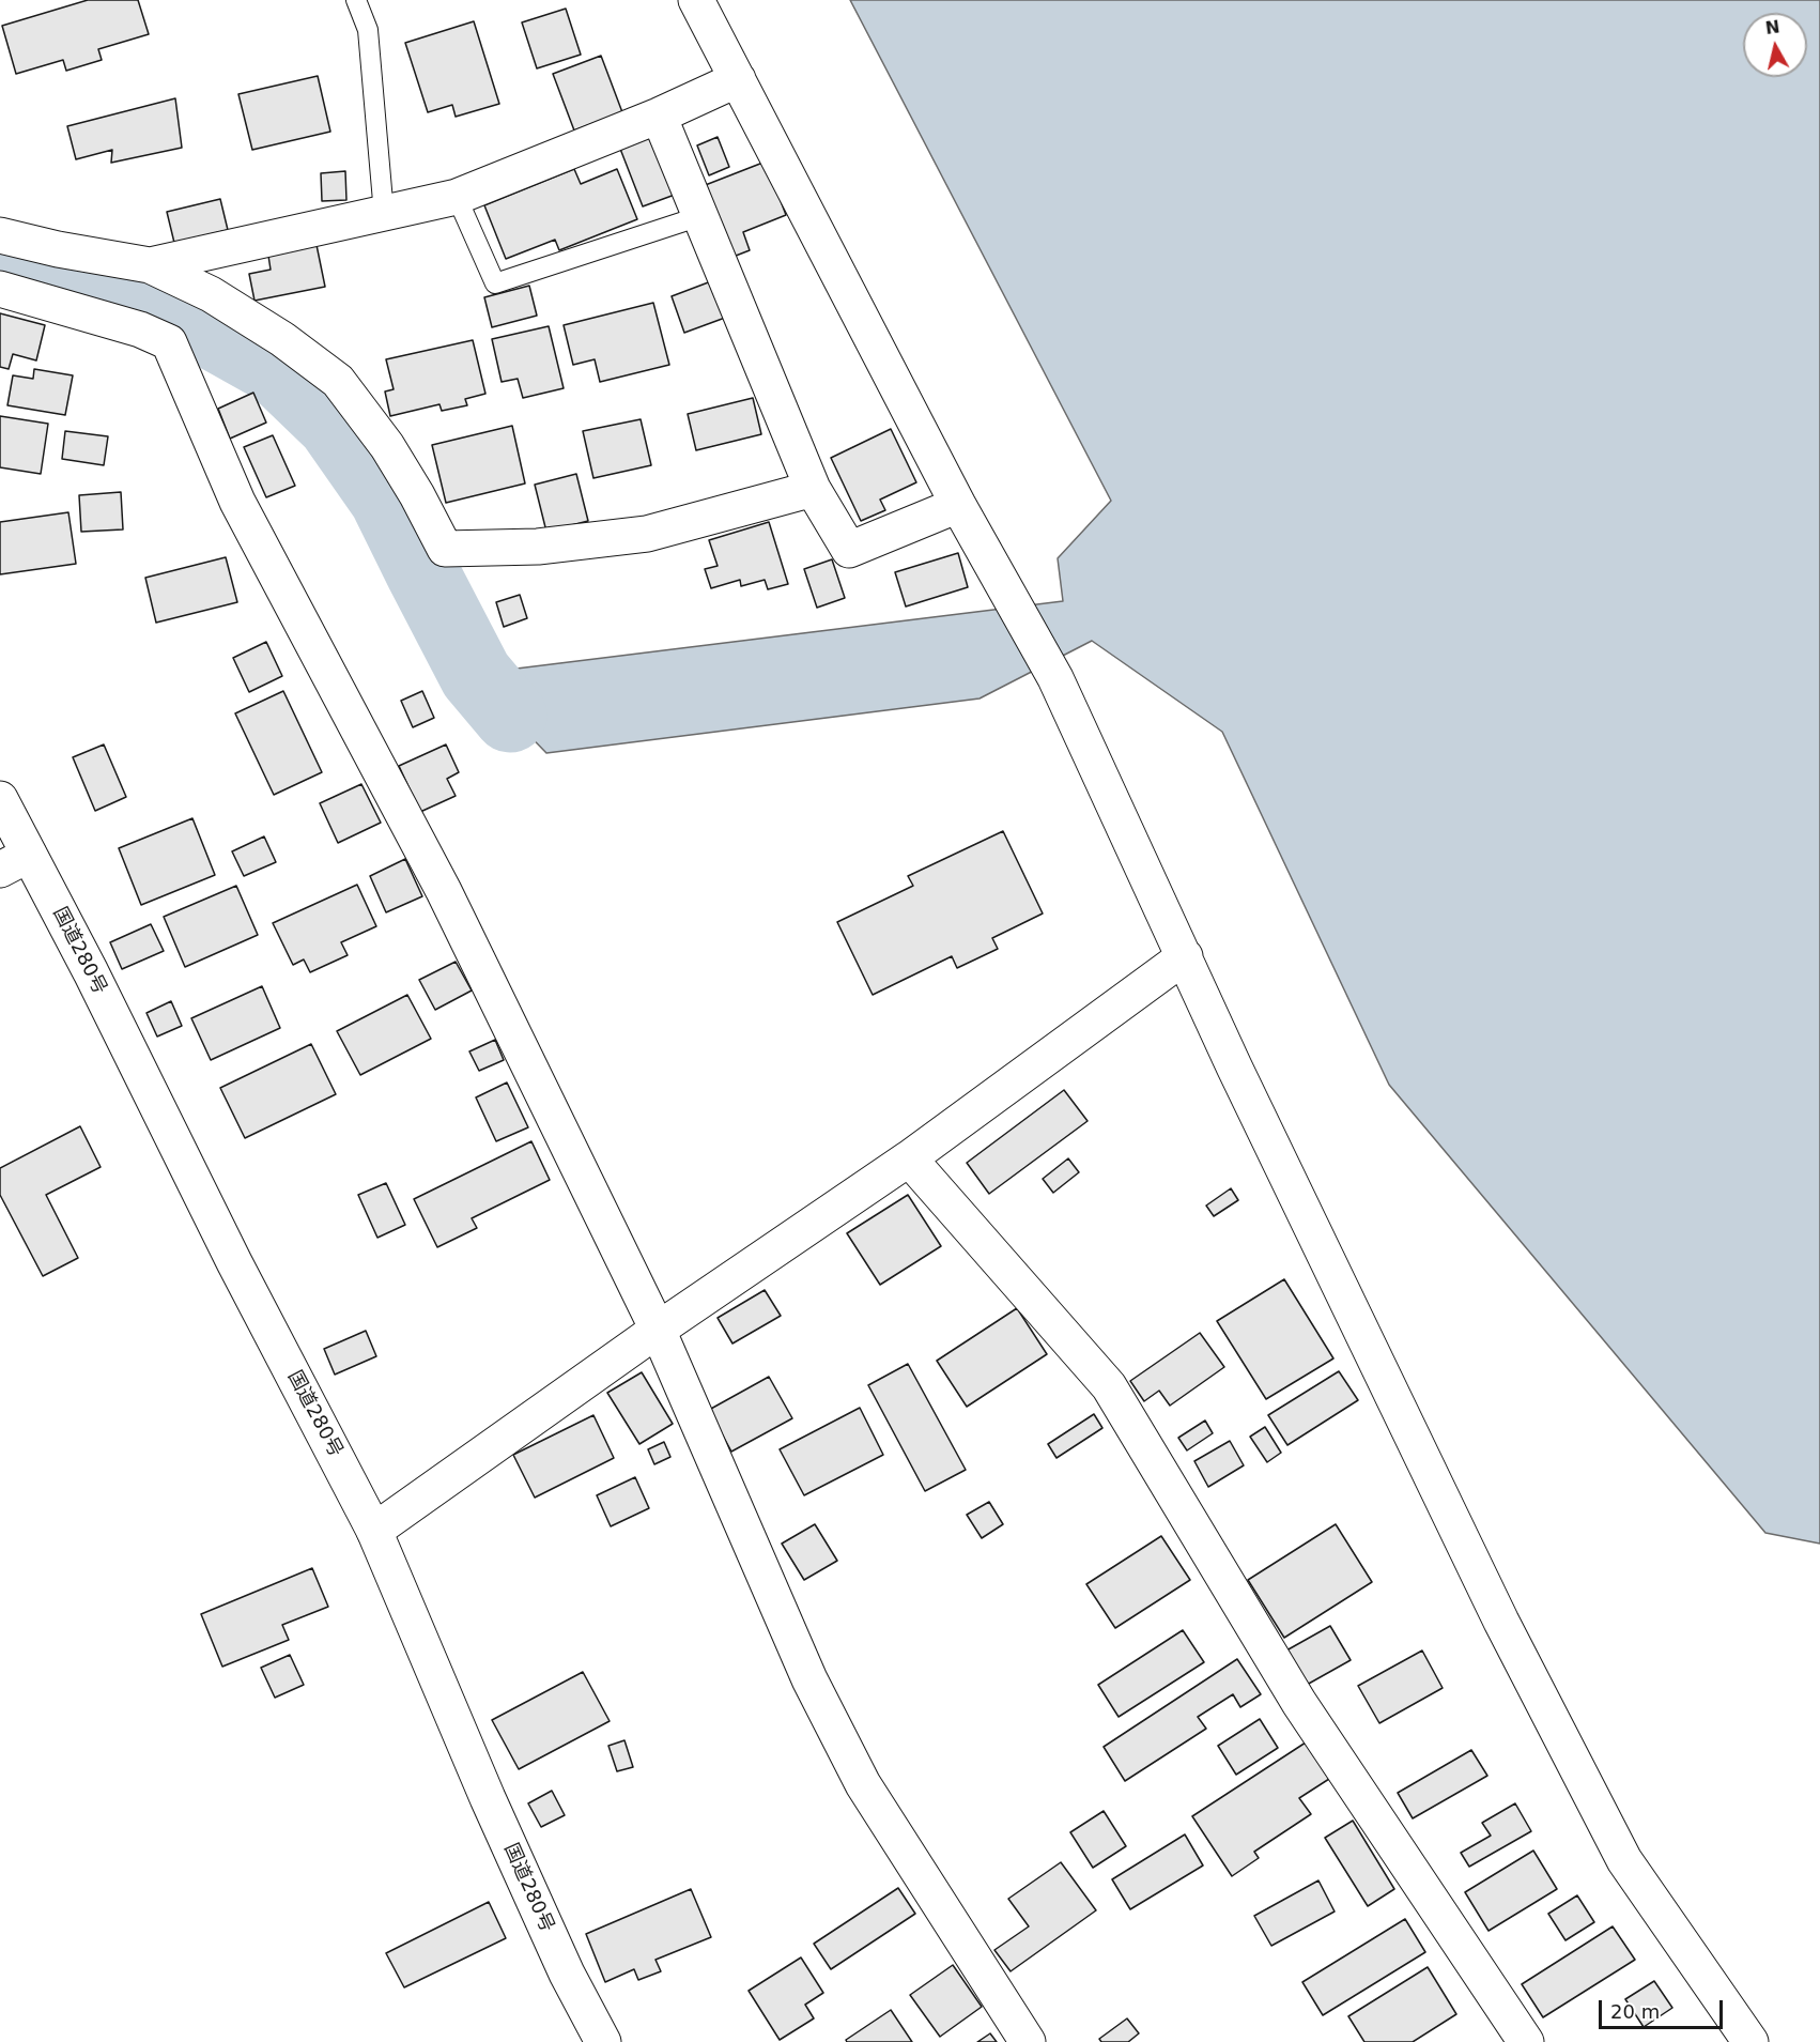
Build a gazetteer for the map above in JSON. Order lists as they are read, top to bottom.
{
  "streets": {
    "main road": ["国道280号"]
  },
  "scale_bar": "20 m",
  "north": "top"
}
